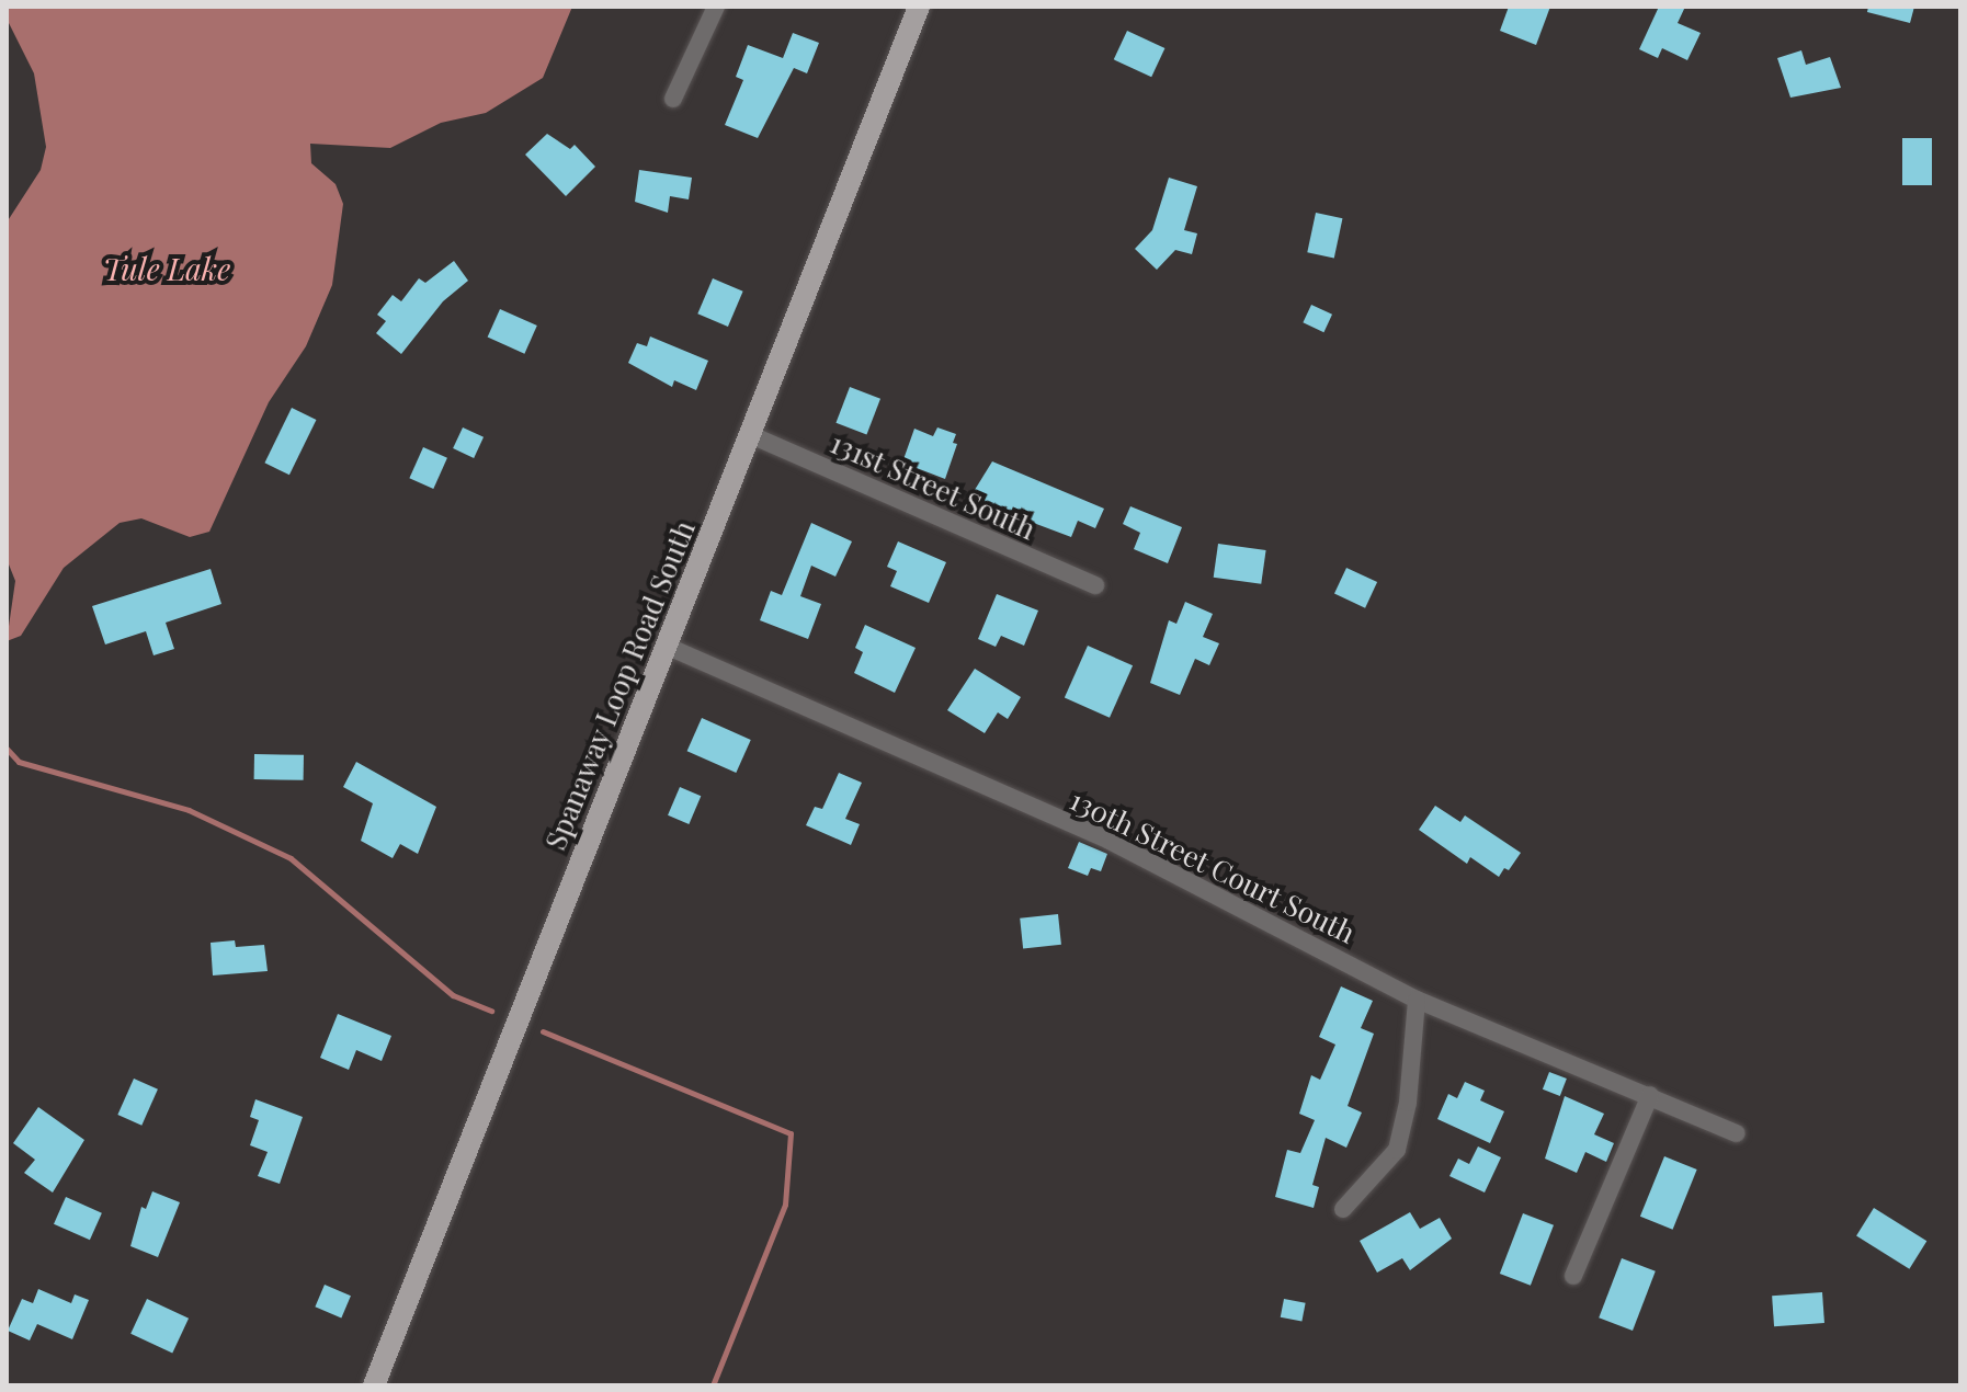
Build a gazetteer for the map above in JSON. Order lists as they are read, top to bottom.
{
  "streets": {
    "main road": ["Spanaway Loop Road South"],
    "street": ["131st Street South", "130th Street Court South"]
  },
  "crossings": [
    ["131st Street South", "Spanaway Loop Road South"],
    ["Spanaway Loop Road South", "130th Street Court South"]
  ],
  "water": ["Tule Lake"]
}
